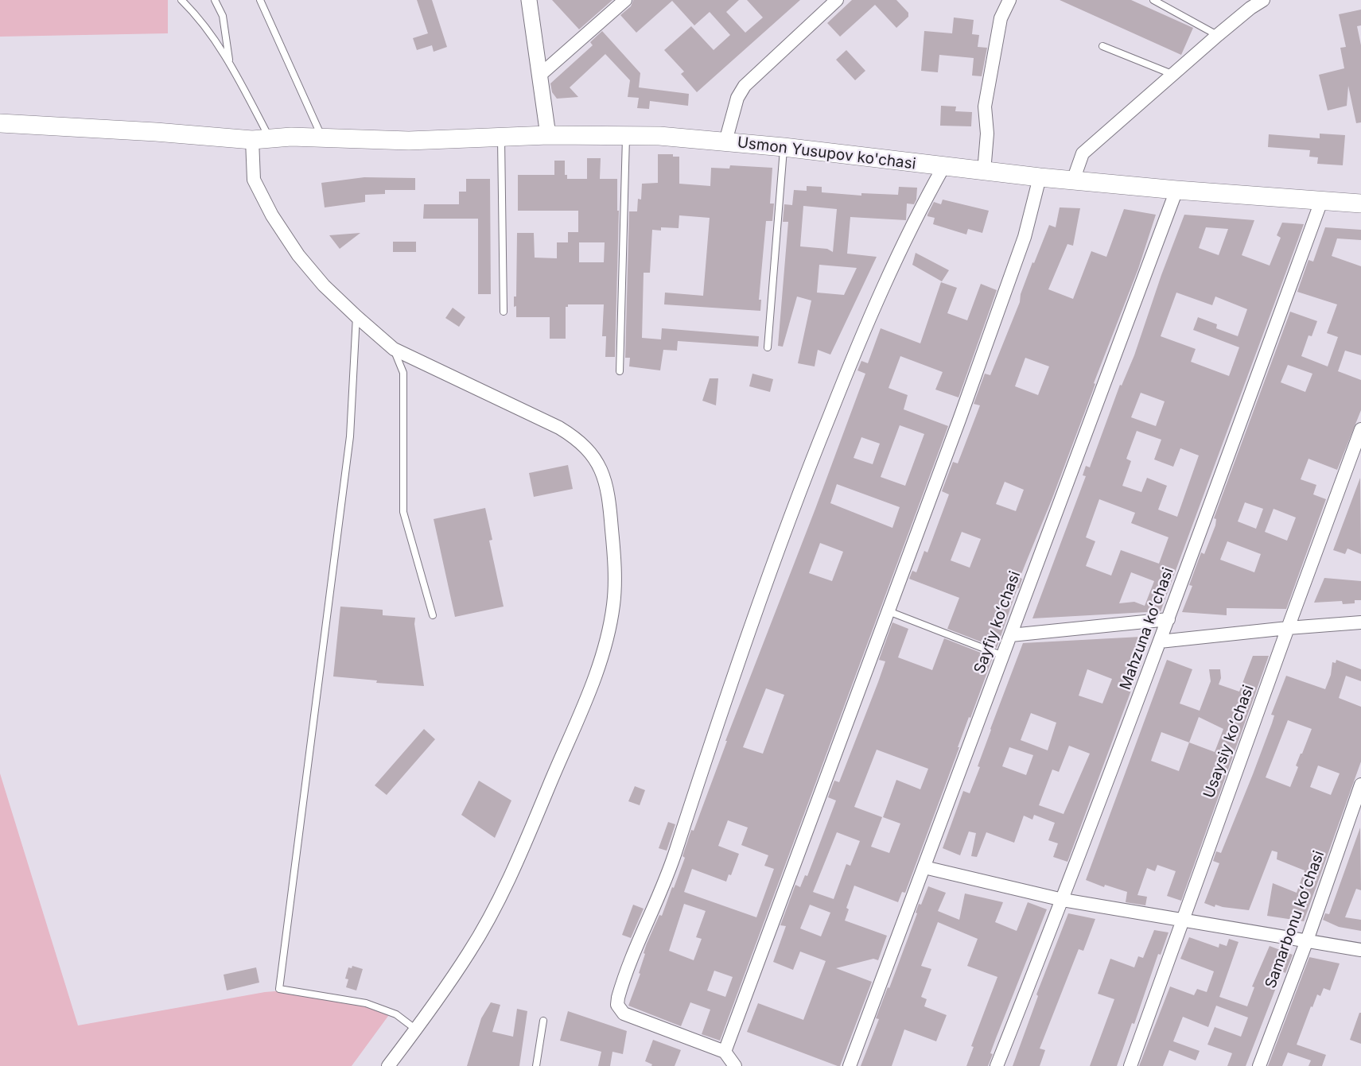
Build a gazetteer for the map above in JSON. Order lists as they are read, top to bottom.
{
  "streets": {
    "main road": ["Usmon Yusupov ko'chasi"],
    "street": [
      "Sayfiy koʻchasi",
      "Mahzuna koʻchasi",
      "Usaysiy koʻchasi",
      "Samarbonu koʻchasi"
    ]
  },
  "crossings": [
    ["Usmon Yusupov ko'chasi", "Sayfiy koʻchasi"],
    ["Usmon Yusupov ko'chasi", "Mahzuna koʻchasi"]
  ]
}
